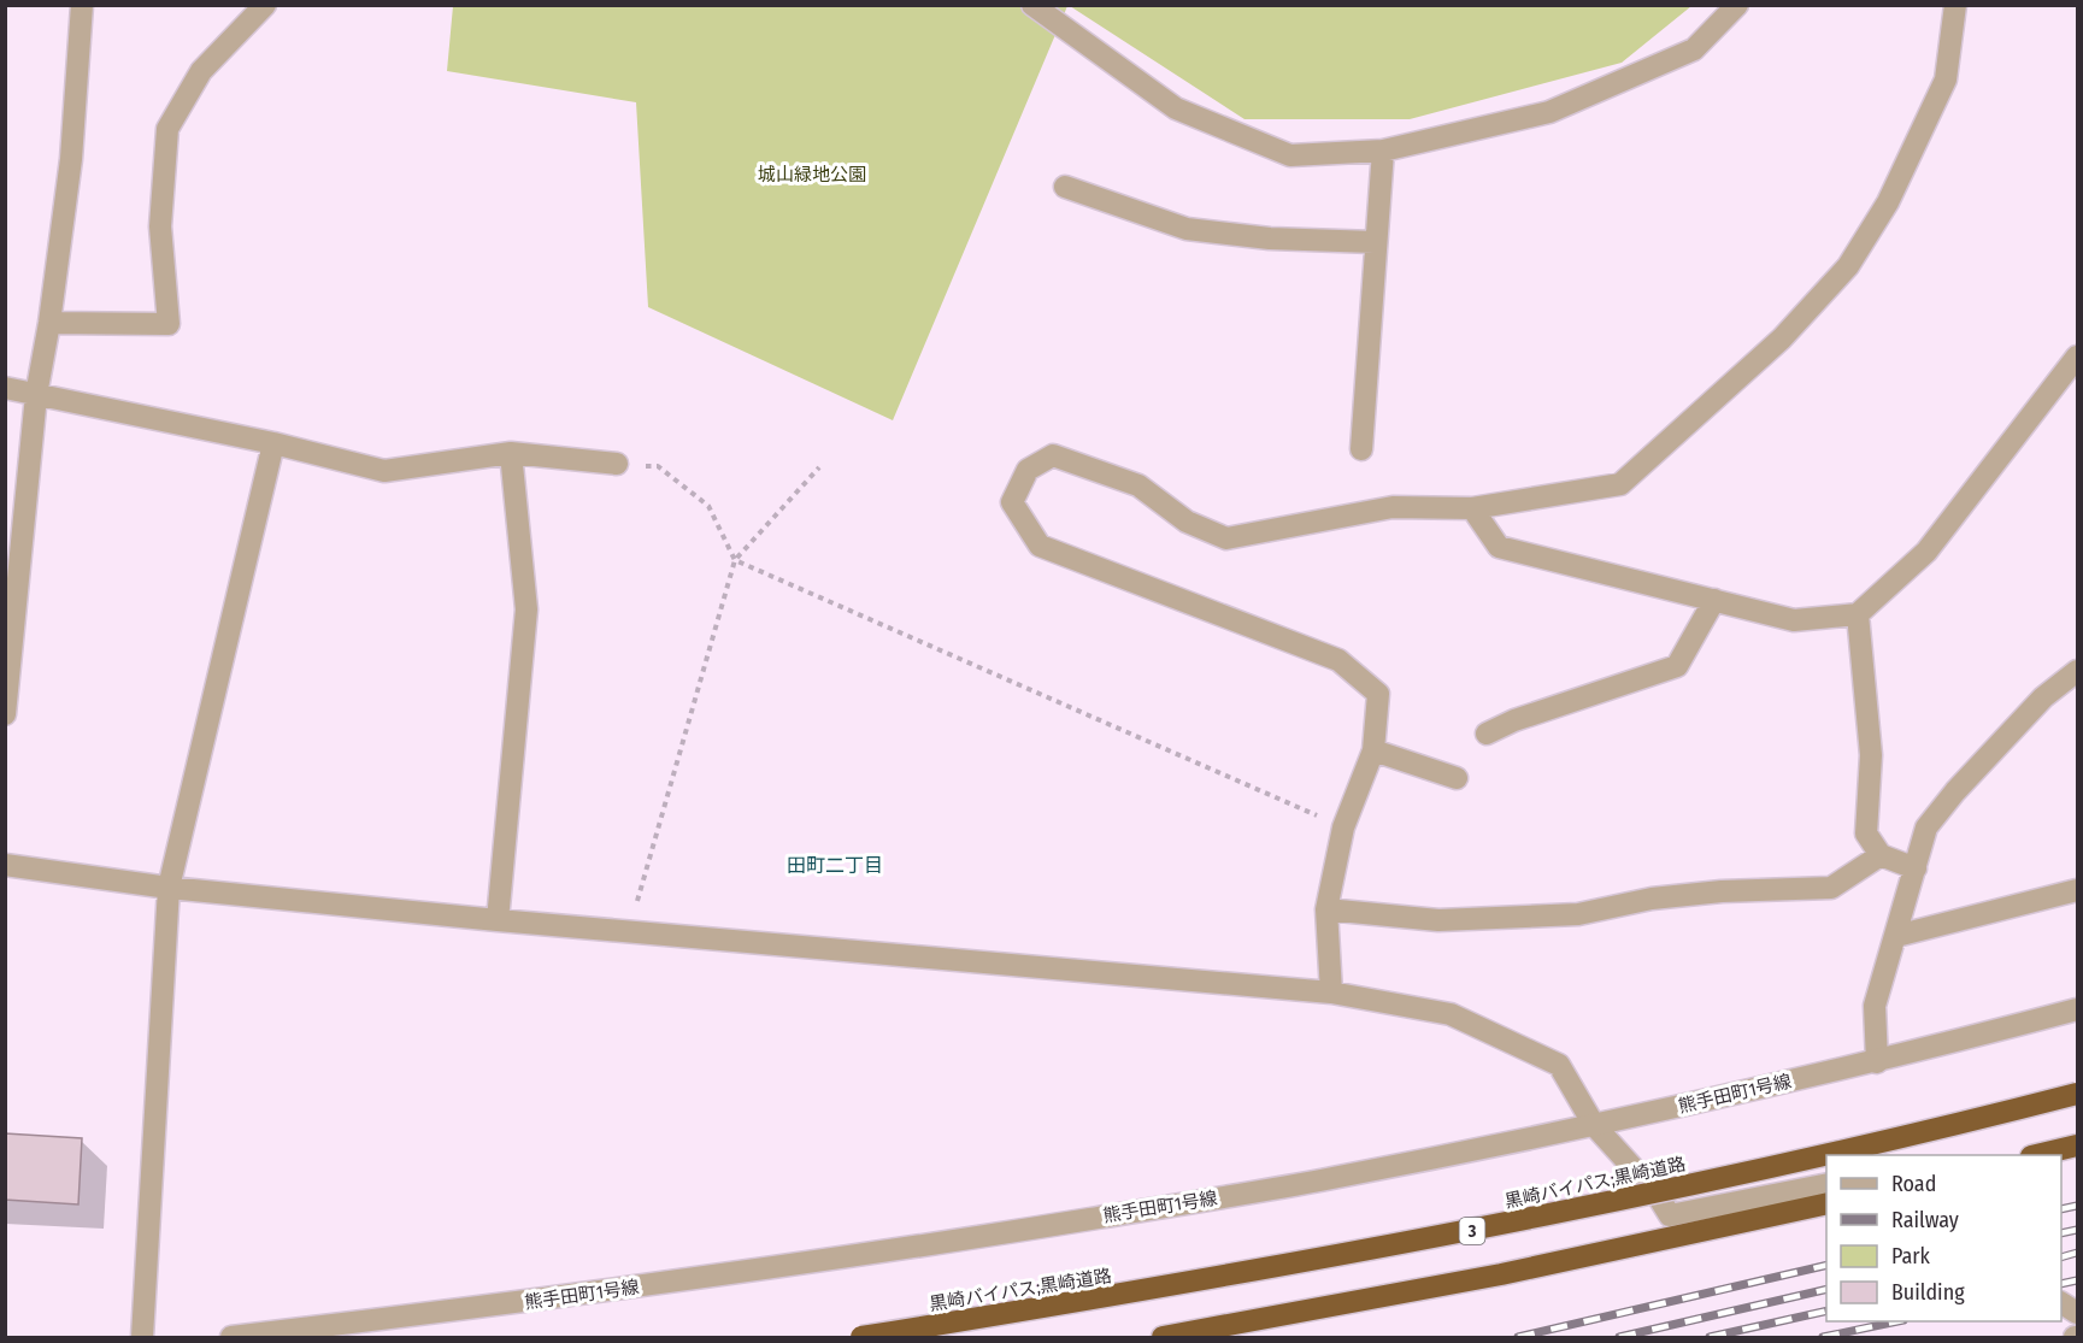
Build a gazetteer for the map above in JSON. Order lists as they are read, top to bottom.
{
  "streets": {
    "highway": ["黒崎バイパス;黒崎道路", "3"],
    "street": ["熊手田町1号線"]
  },
  "districts": ["田町二丁目"],
  "parks": ["城山緑地公園"],
  "legend": [
    "Road",
    "Railway",
    "Park",
    "Building"
  ]
}
